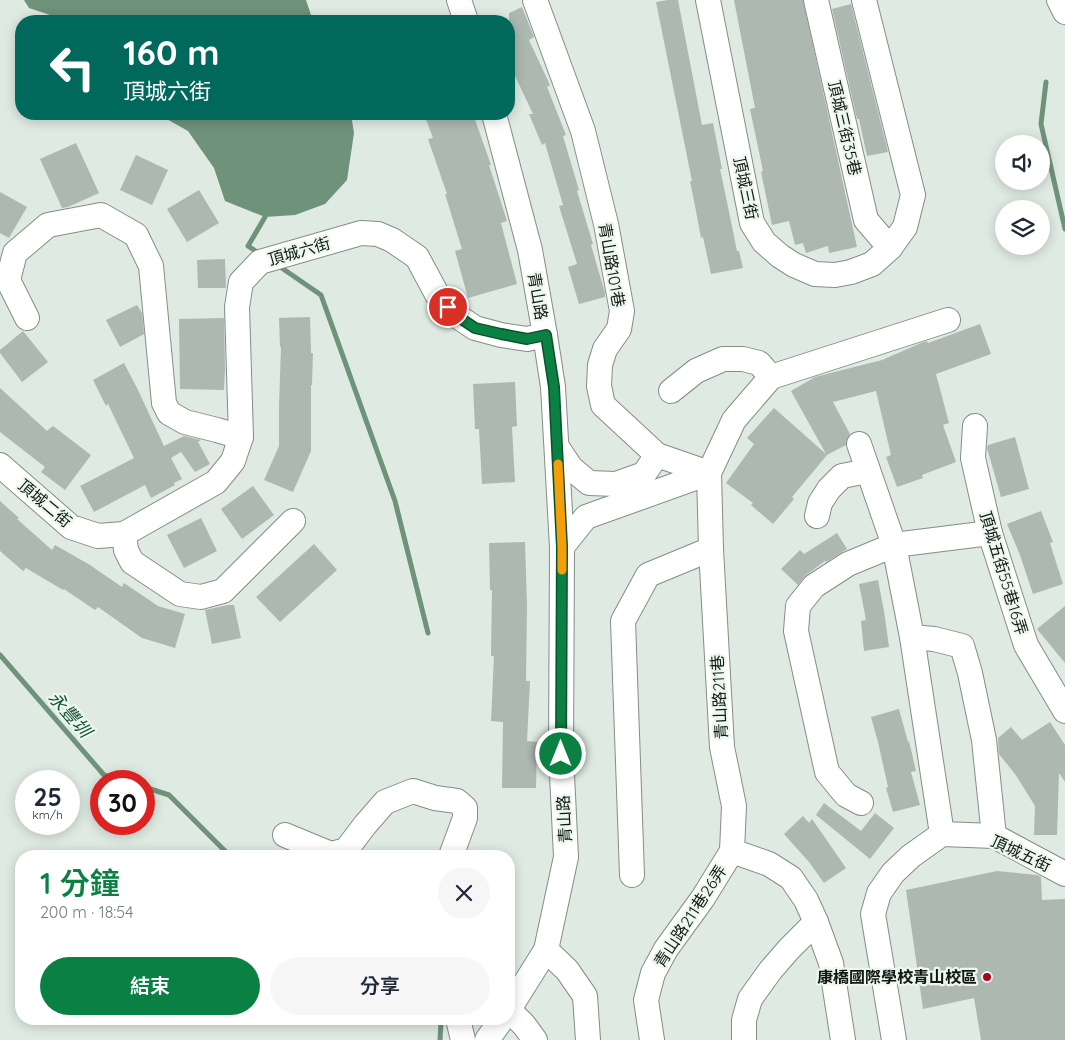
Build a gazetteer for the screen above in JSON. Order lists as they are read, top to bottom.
{
  "streets": {
    "street": [
      "頂城三街35巷",
      "頂城三街",
      "頂城六街",
      "青山路101巷",
      "青山路",
      "頂城二街",
      "頂城五街55巷16弄",
      "青山路211巷",
      "頂城五街",
      "青山路211巷26弄"
    ]
  },
  "crossings": [
    ["頂城三街35巷", "頂城三街"],
    ["頂城六街", "青山路"],
    ["頂城六街", "頂城二街"],
    ["青山路101巷", "青山路211巷"],
    ["青山路211巷", "青山路211巷26弄"]
  ],
  "water": ["永豐圳"],
  "places": ["康橋國際學校青山校區"],
  "page": {
    "turn": ["160 m", "頂城六街"],
    "speed": "25 km/h",
    "limit": "30",
    "heading": ["1 分鐘", "200 m · 18:54"],
    "buttons": ["結束", "分享"]
  }
}
